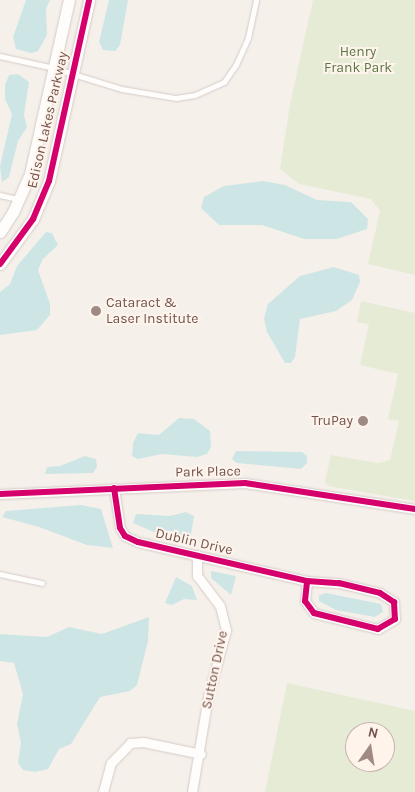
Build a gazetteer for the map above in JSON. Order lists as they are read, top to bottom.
{
  "streets": {
    "street": [
      "Edison Lakes Parkway",
      "Park Place",
      "Dublin Drive",
      "Sutton Drive"
    ]
  },
  "crossings": [
    ["Park Place", "Dublin Drive"],
    ["Dublin Drive", "Sutton Drive"]
  ],
  "parks": ["Henry Frank Park"],
  "places": ["Cataract & Laser Institute", "TruPay"],
  "north": "top"
}
